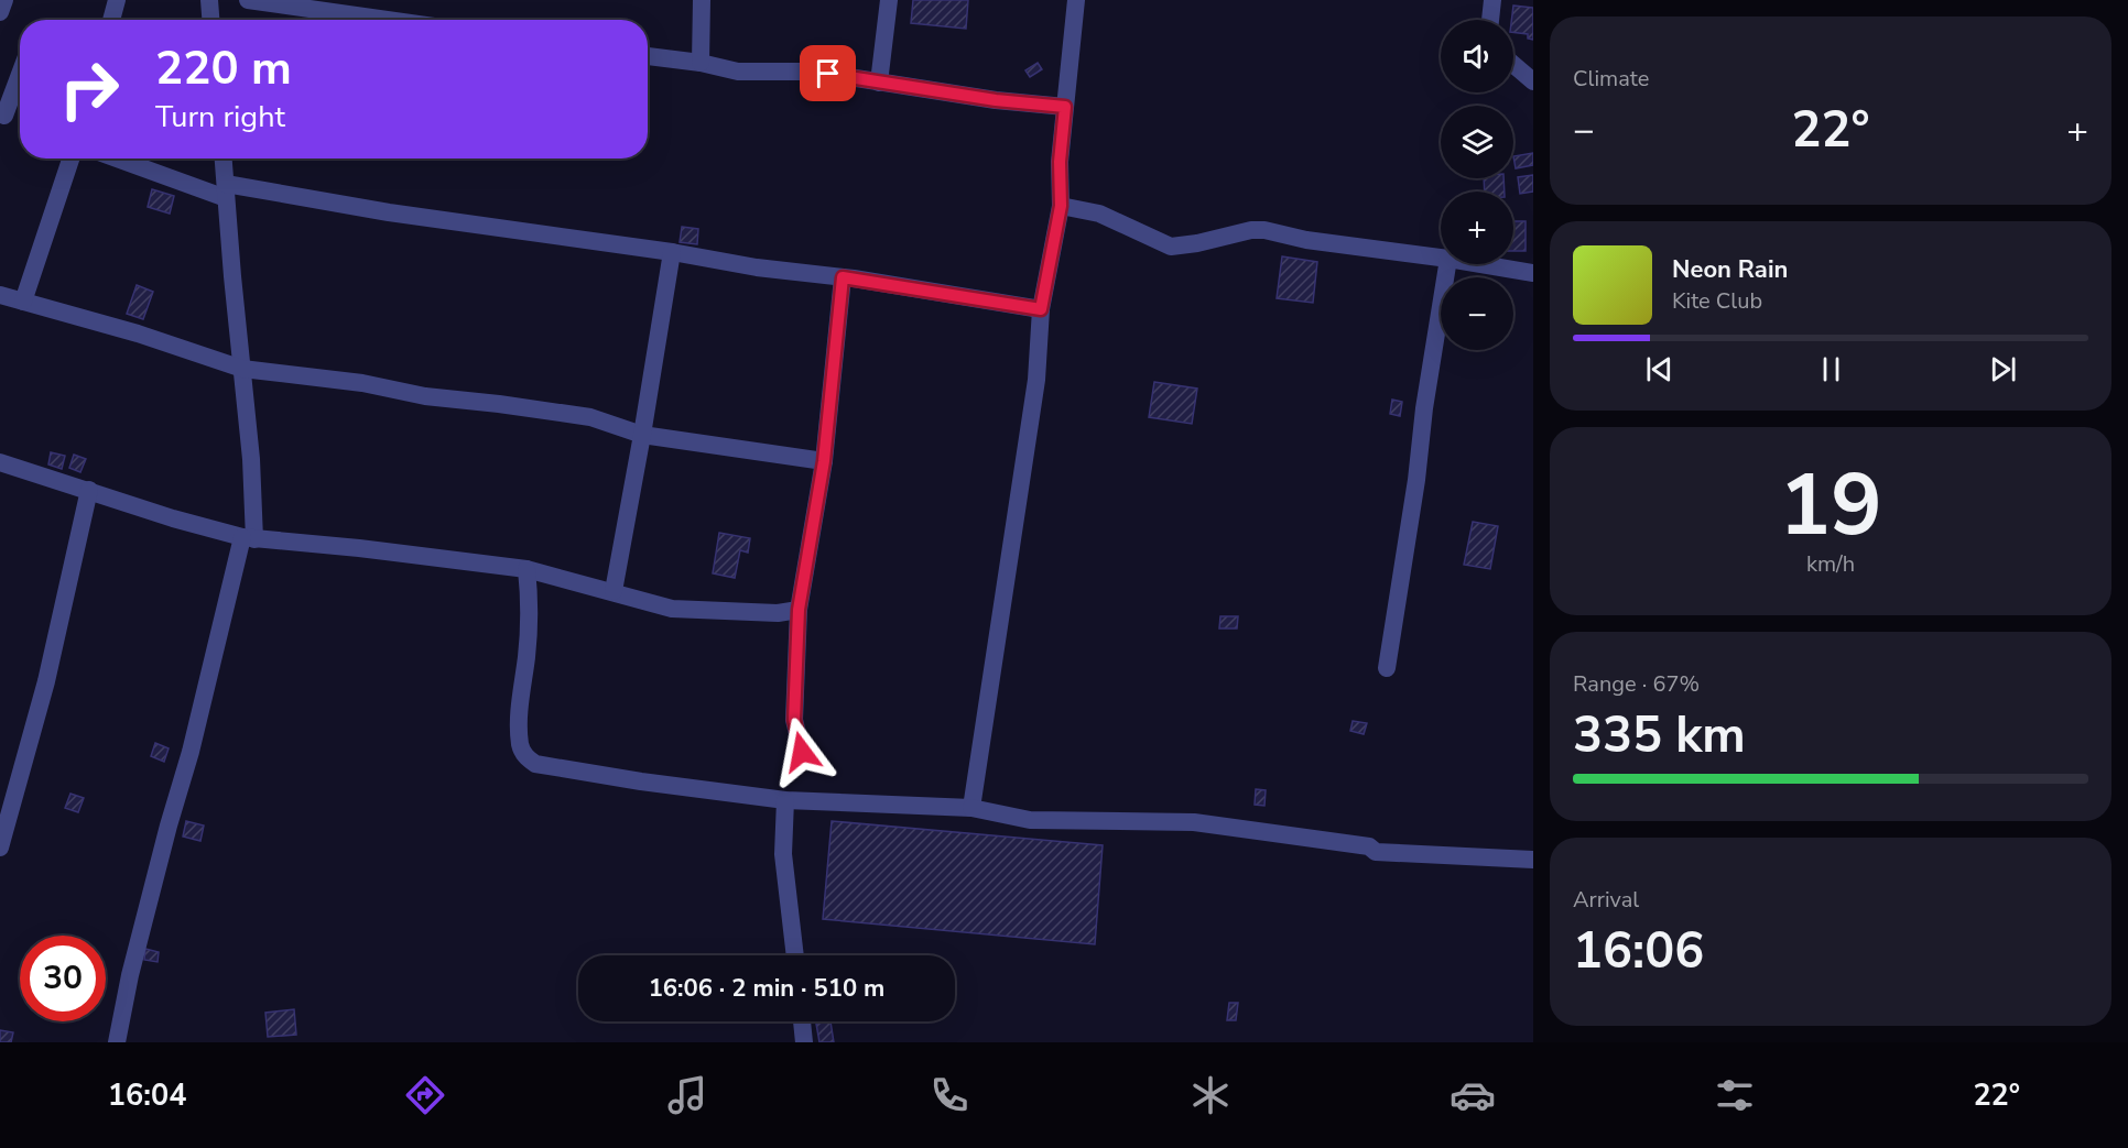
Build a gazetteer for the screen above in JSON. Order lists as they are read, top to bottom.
{
  "page": {
    "tile": [
      "Climate",
      ["19", "km/h"],
      ["Range · 67%", "335 km"],
      ["Arrival", "16:06"]
    ],
    "map_buttons": ["+", "−"],
    "turn": ["220 m", "Turn right"],
    "heat": ["−", "22°", "+"],
    "song": ["Neon Rain", "Kite Club"],
    "limit": "30",
    "trip": "16:06 · 2 min · 510 m",
    "tabs": ["16:04", "22°"]
  }
}
